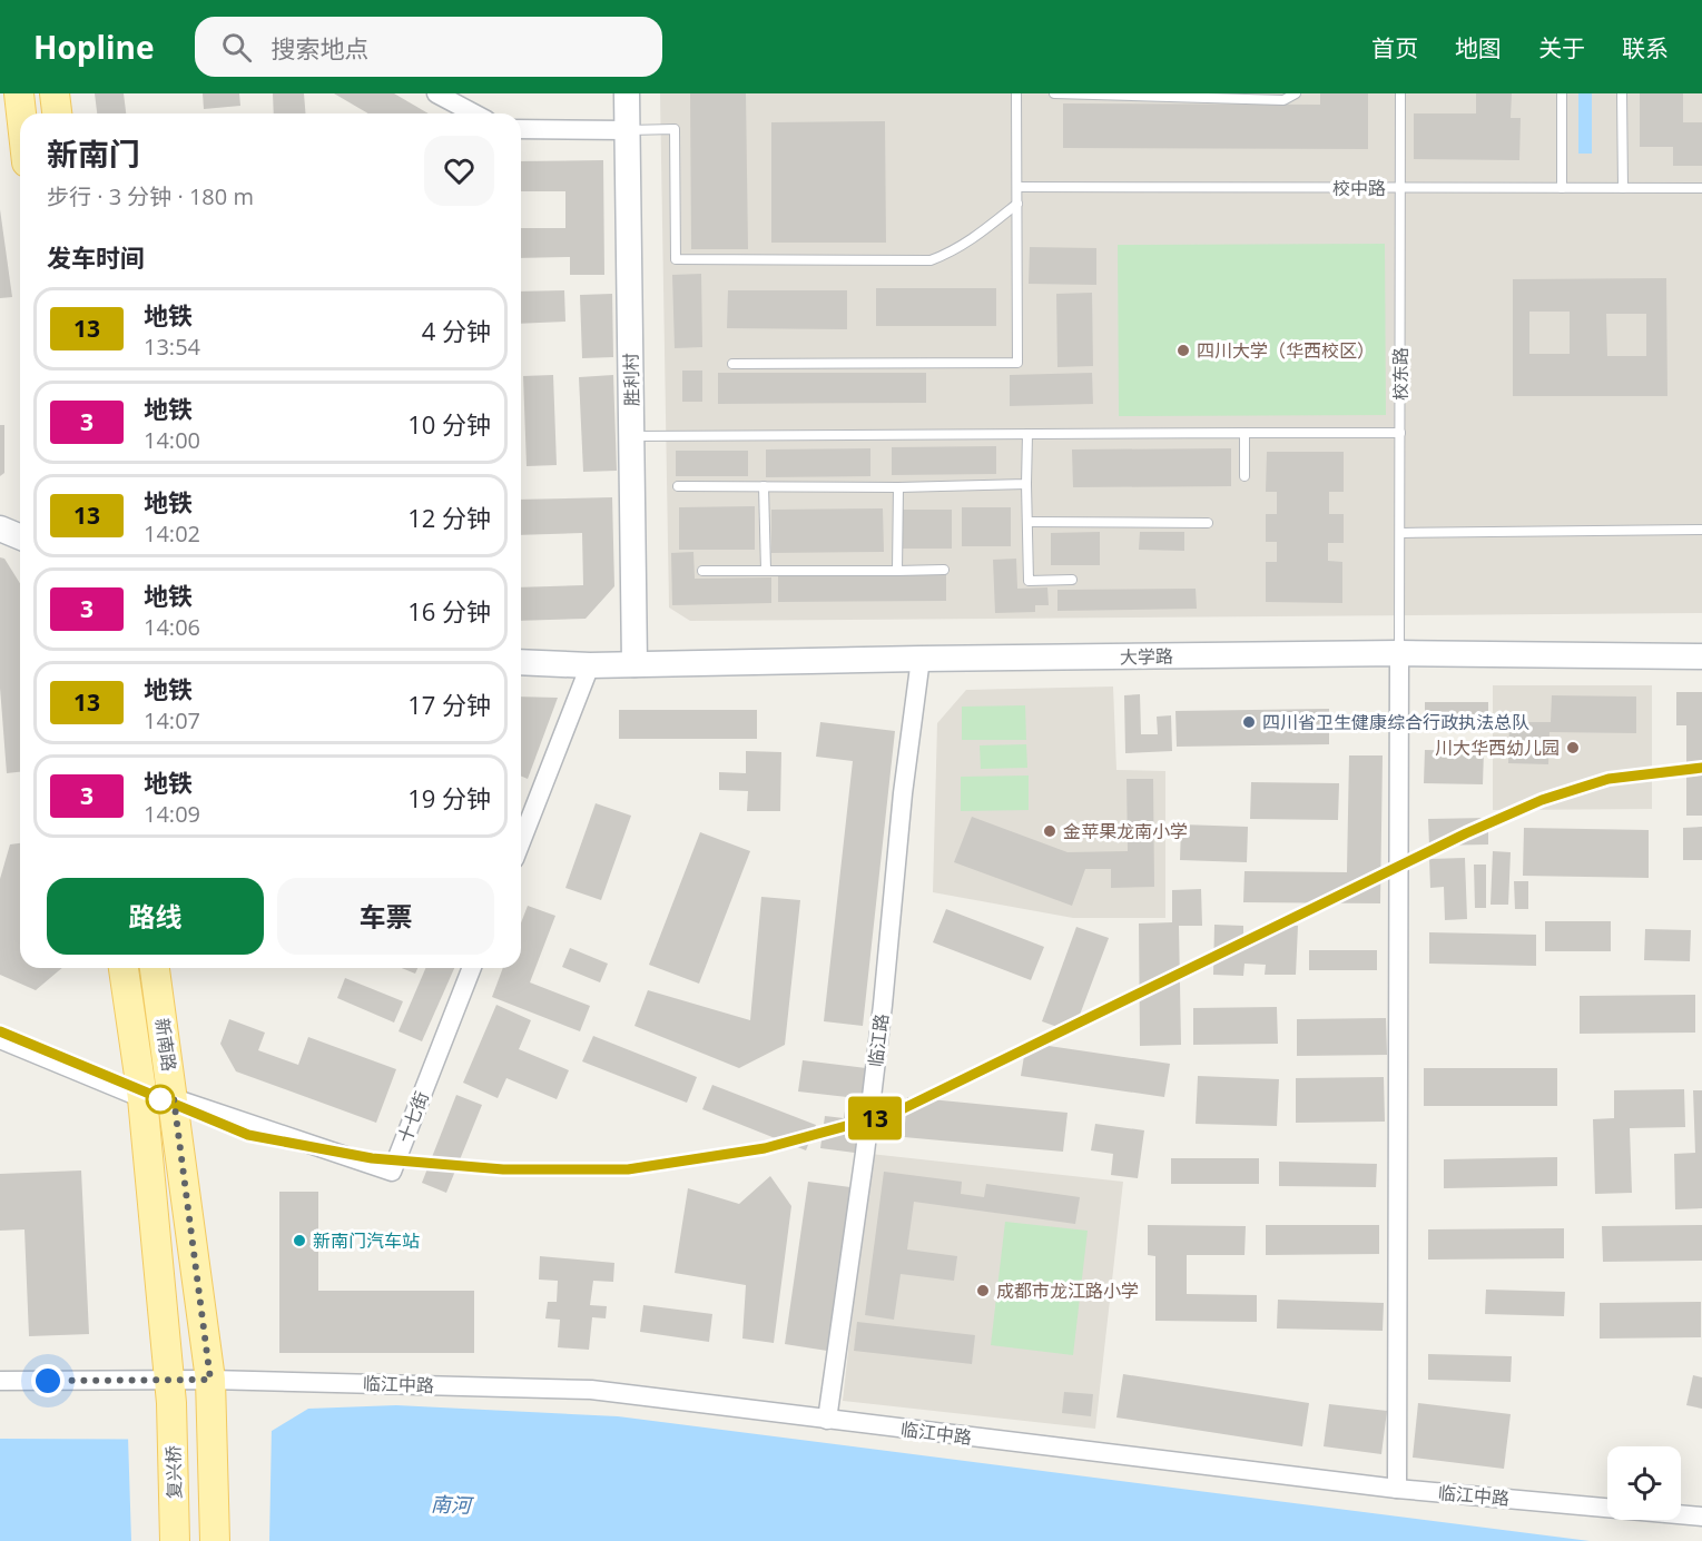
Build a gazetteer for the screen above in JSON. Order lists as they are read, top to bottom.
{
  "streets": {
    "main road": ["新南路", "复兴桥"],
    "street": [
      "胜利村",
      "大学路",
      "临江路",
      "十七街",
      "临江中路"
    ],
    "lane": ["校中路", "校东路"]
  },
  "crossings": [
    ["校中路", "校东路"],
    ["校东路", "大学路"],
    ["胜利村", "大学路"],
    ["大学路", "临江路"],
    ["临江路", "临江中路"],
    ["新南路", "十七街"],
    ["新南路", "临江中路"],
    ["新南路", "复兴桥"],
    ["临江中路", "复兴桥"]
  ],
  "water": ["南河"],
  "places": [
    "四川大学（华西校区）",
    "四川省卫生健康综合行政执法总队",
    "川大华西幼儿园",
    "金苹果龙南小学",
    "新南门汽车站",
    "成都市龙江路小学"
  ],
  "lines": ["metro line 13"],
  "page": {
    "header": "Hopline",
    "search": "搜索地点",
    "nav": [
      "首页",
      "地图",
      "关于",
      "联系"
    ],
    "on_map": "13",
    "heading": [
      ["新南门", "步行 · 3 分钟 · 180 m"],
      "发车时间"
    ],
    "list": [
      {
        "mark": "13",
        "name": "地铁",
        "note": "13:54",
        "value": "4 分钟"
      },
      {
        "mark": "3",
        "name": "地铁",
        "note": "14:00",
        "value": "10 分钟"
      },
      {
        "mark": "13",
        "name": "地铁",
        "note": "14:02",
        "value": "12 分钟"
      },
      {
        "mark": "3",
        "name": "地铁",
        "note": "14:06",
        "value": "16 分钟"
      },
      {
        "mark": "13",
        "name": "地铁",
        "note": "14:07",
        "value": "17 分钟"
      },
      {
        "mark": "3",
        "name": "地铁",
        "note": "14:09",
        "value": "19 分钟"
      }
    ],
    "buttons": ["路线", "车票"]
  }
}
